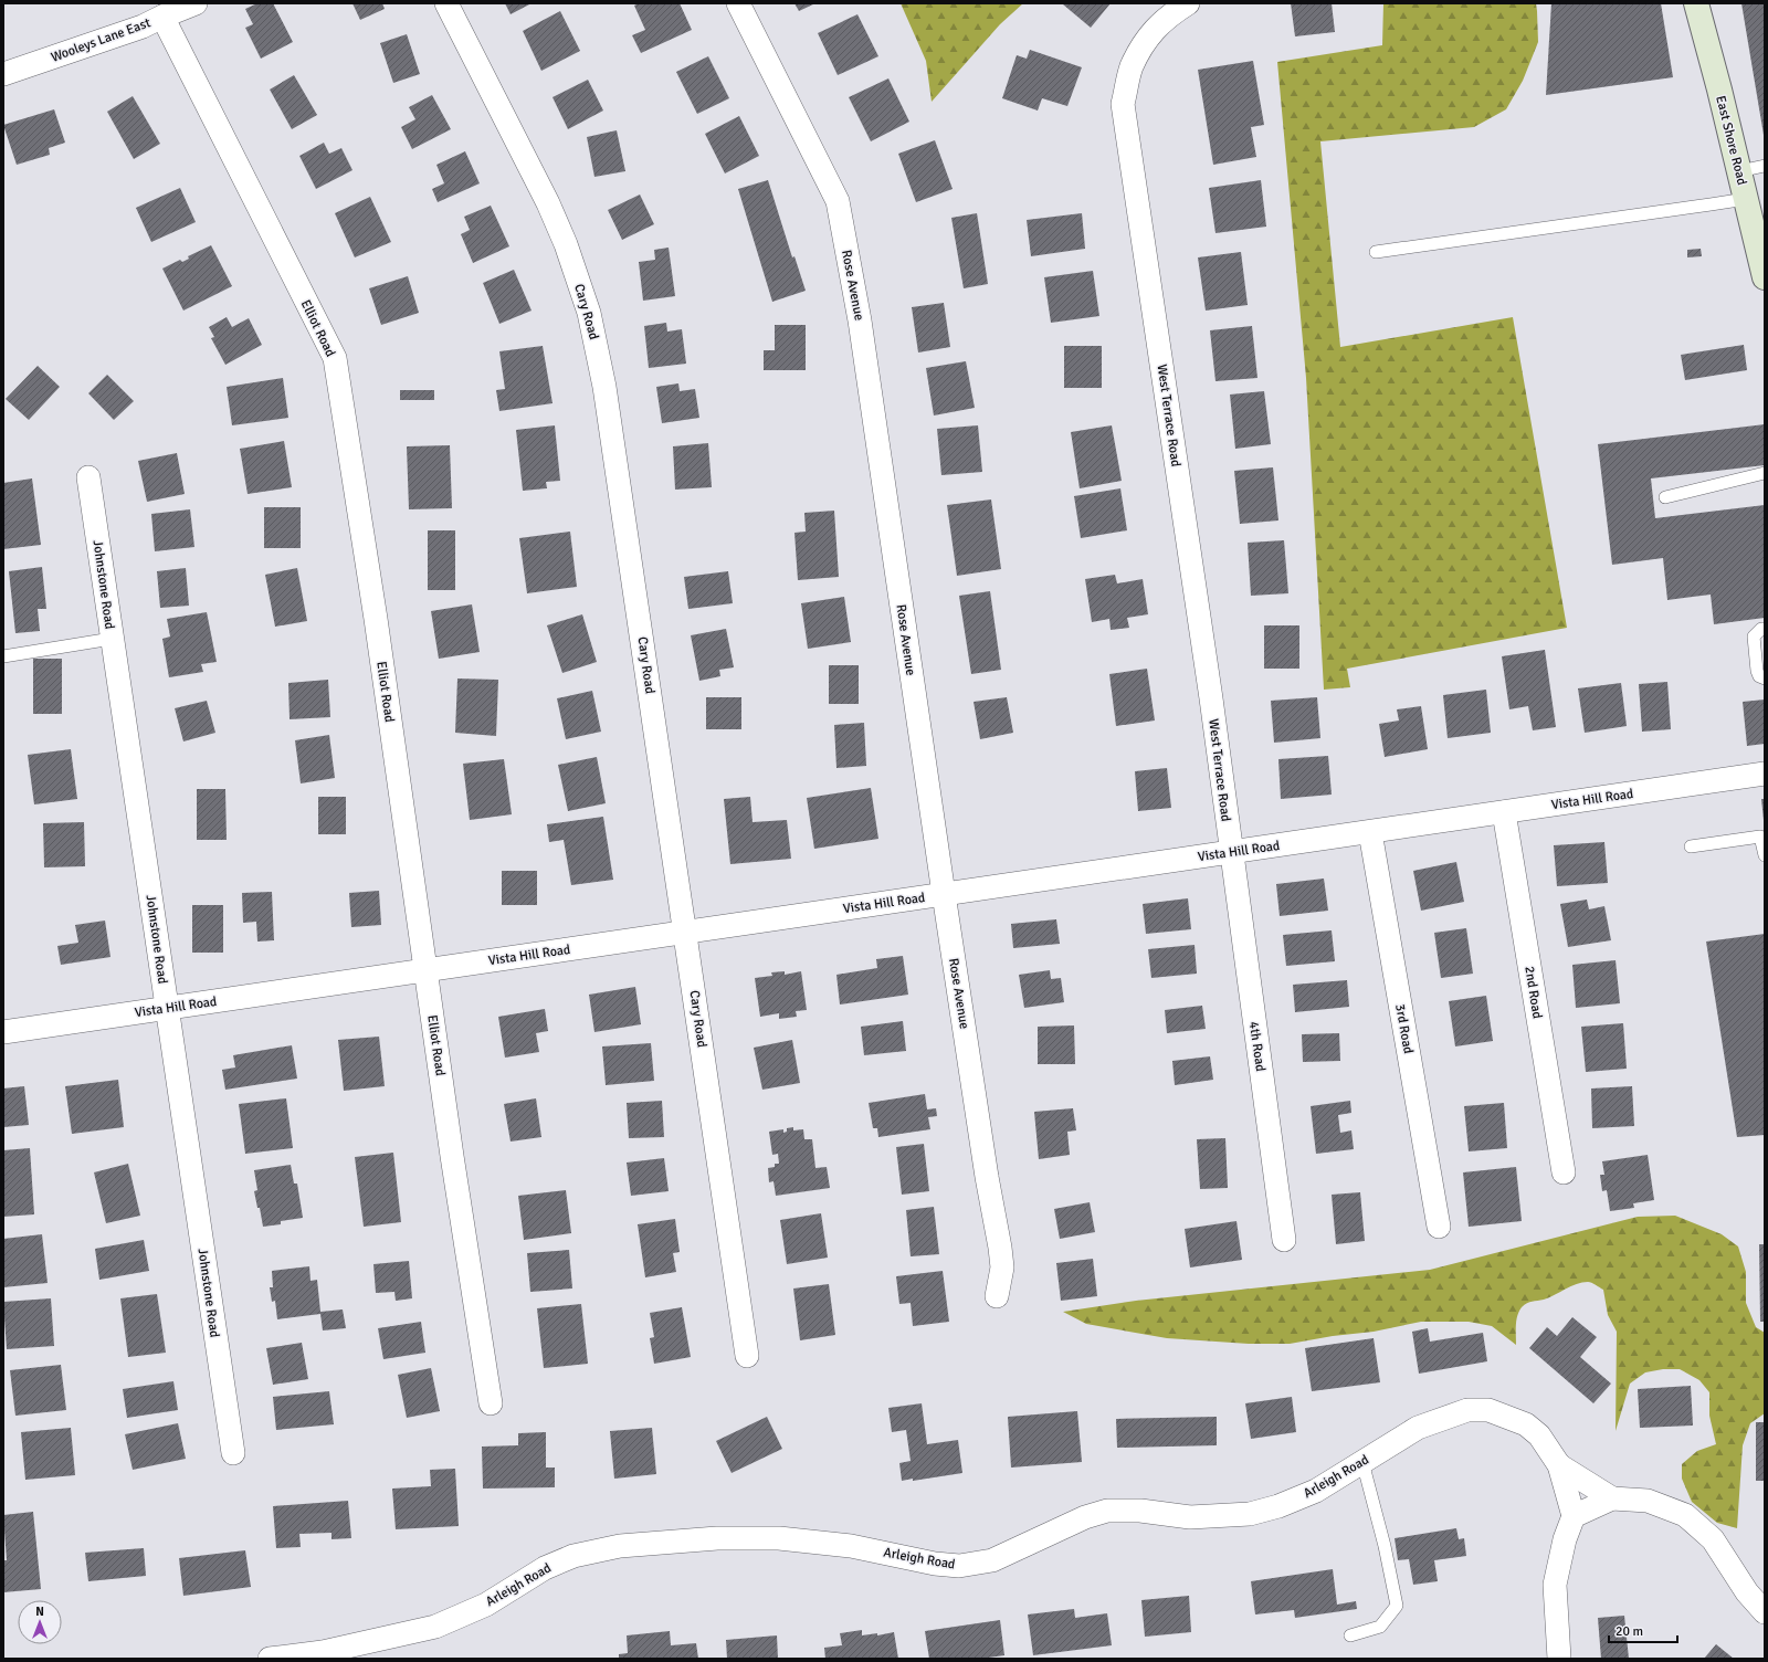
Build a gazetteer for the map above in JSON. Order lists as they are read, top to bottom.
{
  "streets": {
    "main road": ["East Shore Road"],
    "street": [
      "Wooleys Lane East",
      "Rose Avenue",
      "Cary Road",
      "Elliot Road",
      "West Terrace Road",
      "Johnstone Road",
      "Vista Hill Road",
      "2nd Road",
      "3rd Road",
      "4th Road",
      "Arleigh Road"
    ]
  },
  "crossings": [
    ["Wooleys Lane East", "Elliot Road"],
    ["Rose Avenue", "Vista Hill Road"],
    ["Cary Road", "Vista Hill Road"],
    ["Elliot Road", "Vista Hill Road"],
    ["West Terrace Road", "Vista Hill Road"],
    ["West Terrace Road", "4th Road"],
    ["Johnstone Road", "Vista Hill Road"],
    ["Vista Hill Road", "2nd Road"],
    ["Vista Hill Road", "3rd Road"],
    ["Vista Hill Road", "4th Road"]
  ],
  "scale_bar": "20 m",
  "north": "top"
}
